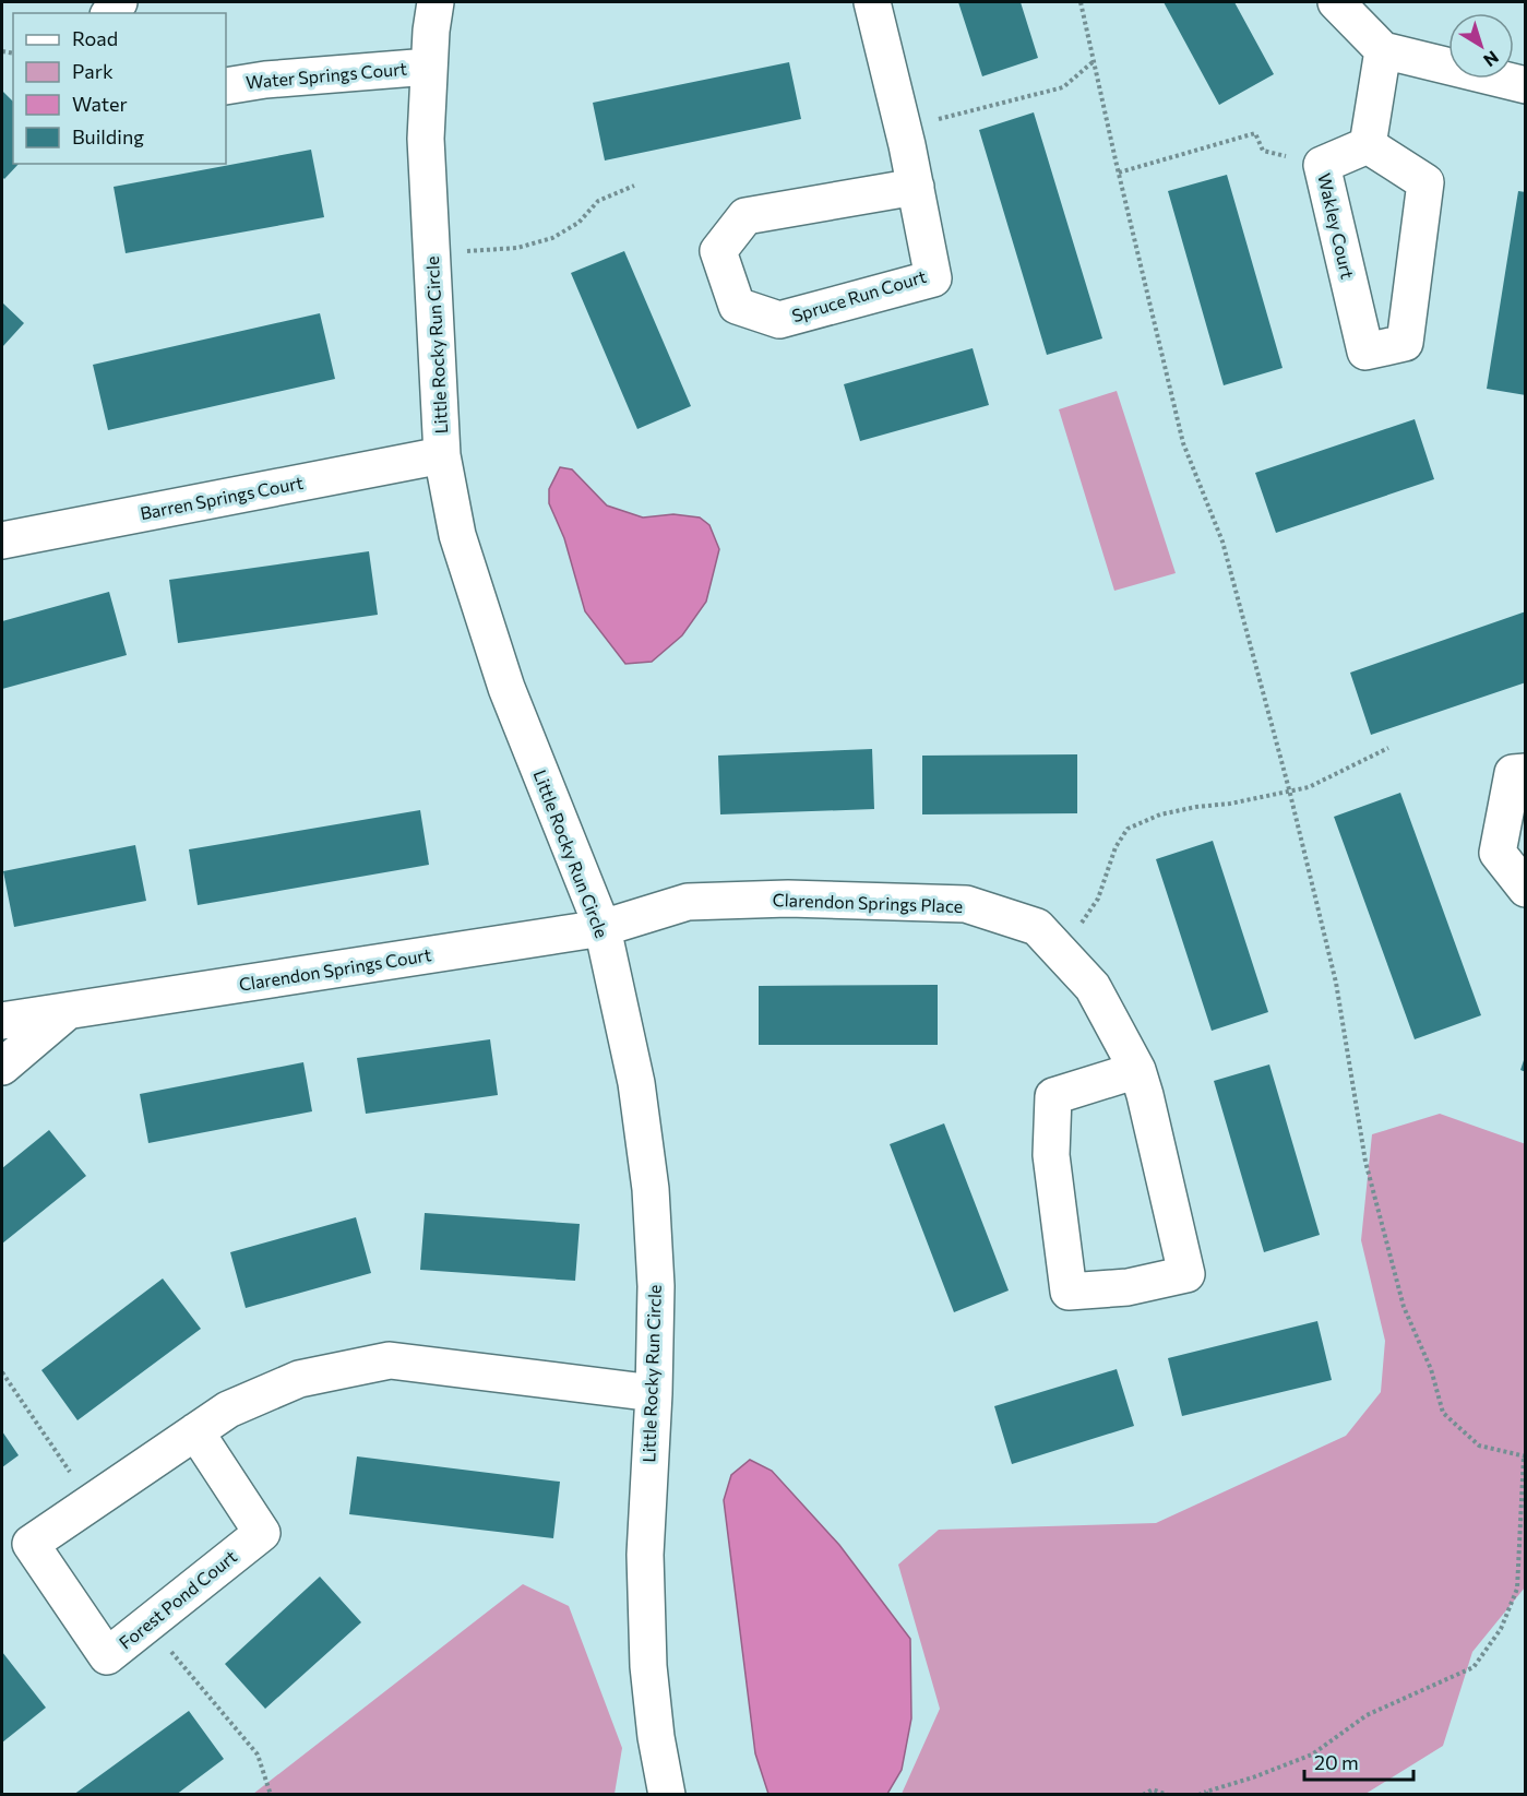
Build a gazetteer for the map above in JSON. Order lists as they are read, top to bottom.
{
  "streets": {
    "street": [
      "Water Springs Court",
      "Wakley Court",
      "Spruce Run Court",
      "Little Rocky Run Circle",
      "Barren Springs Court",
      "Clarendon Springs Place",
      "Clarendon Springs Court",
      "Forest Pond Court"
    ]
  },
  "crossings": [
    ["Water Springs Court", "Little Rocky Run Circle"],
    ["Little Rocky Run Circle", "Barren Springs Court"],
    ["Little Rocky Run Circle", "Clarendon Springs Place"],
    ["Little Rocky Run Circle", "Clarendon Springs Court"],
    ["Little Rocky Run Circle", "Forest Pond Court"],
    ["Clarendon Springs Place", "Clarendon Springs Court"]
  ],
  "legend": [
    "Road",
    "Park",
    "Water",
    "Building"
  ],
  "scale_bar": "20 m",
  "north": "bottom right"
}
